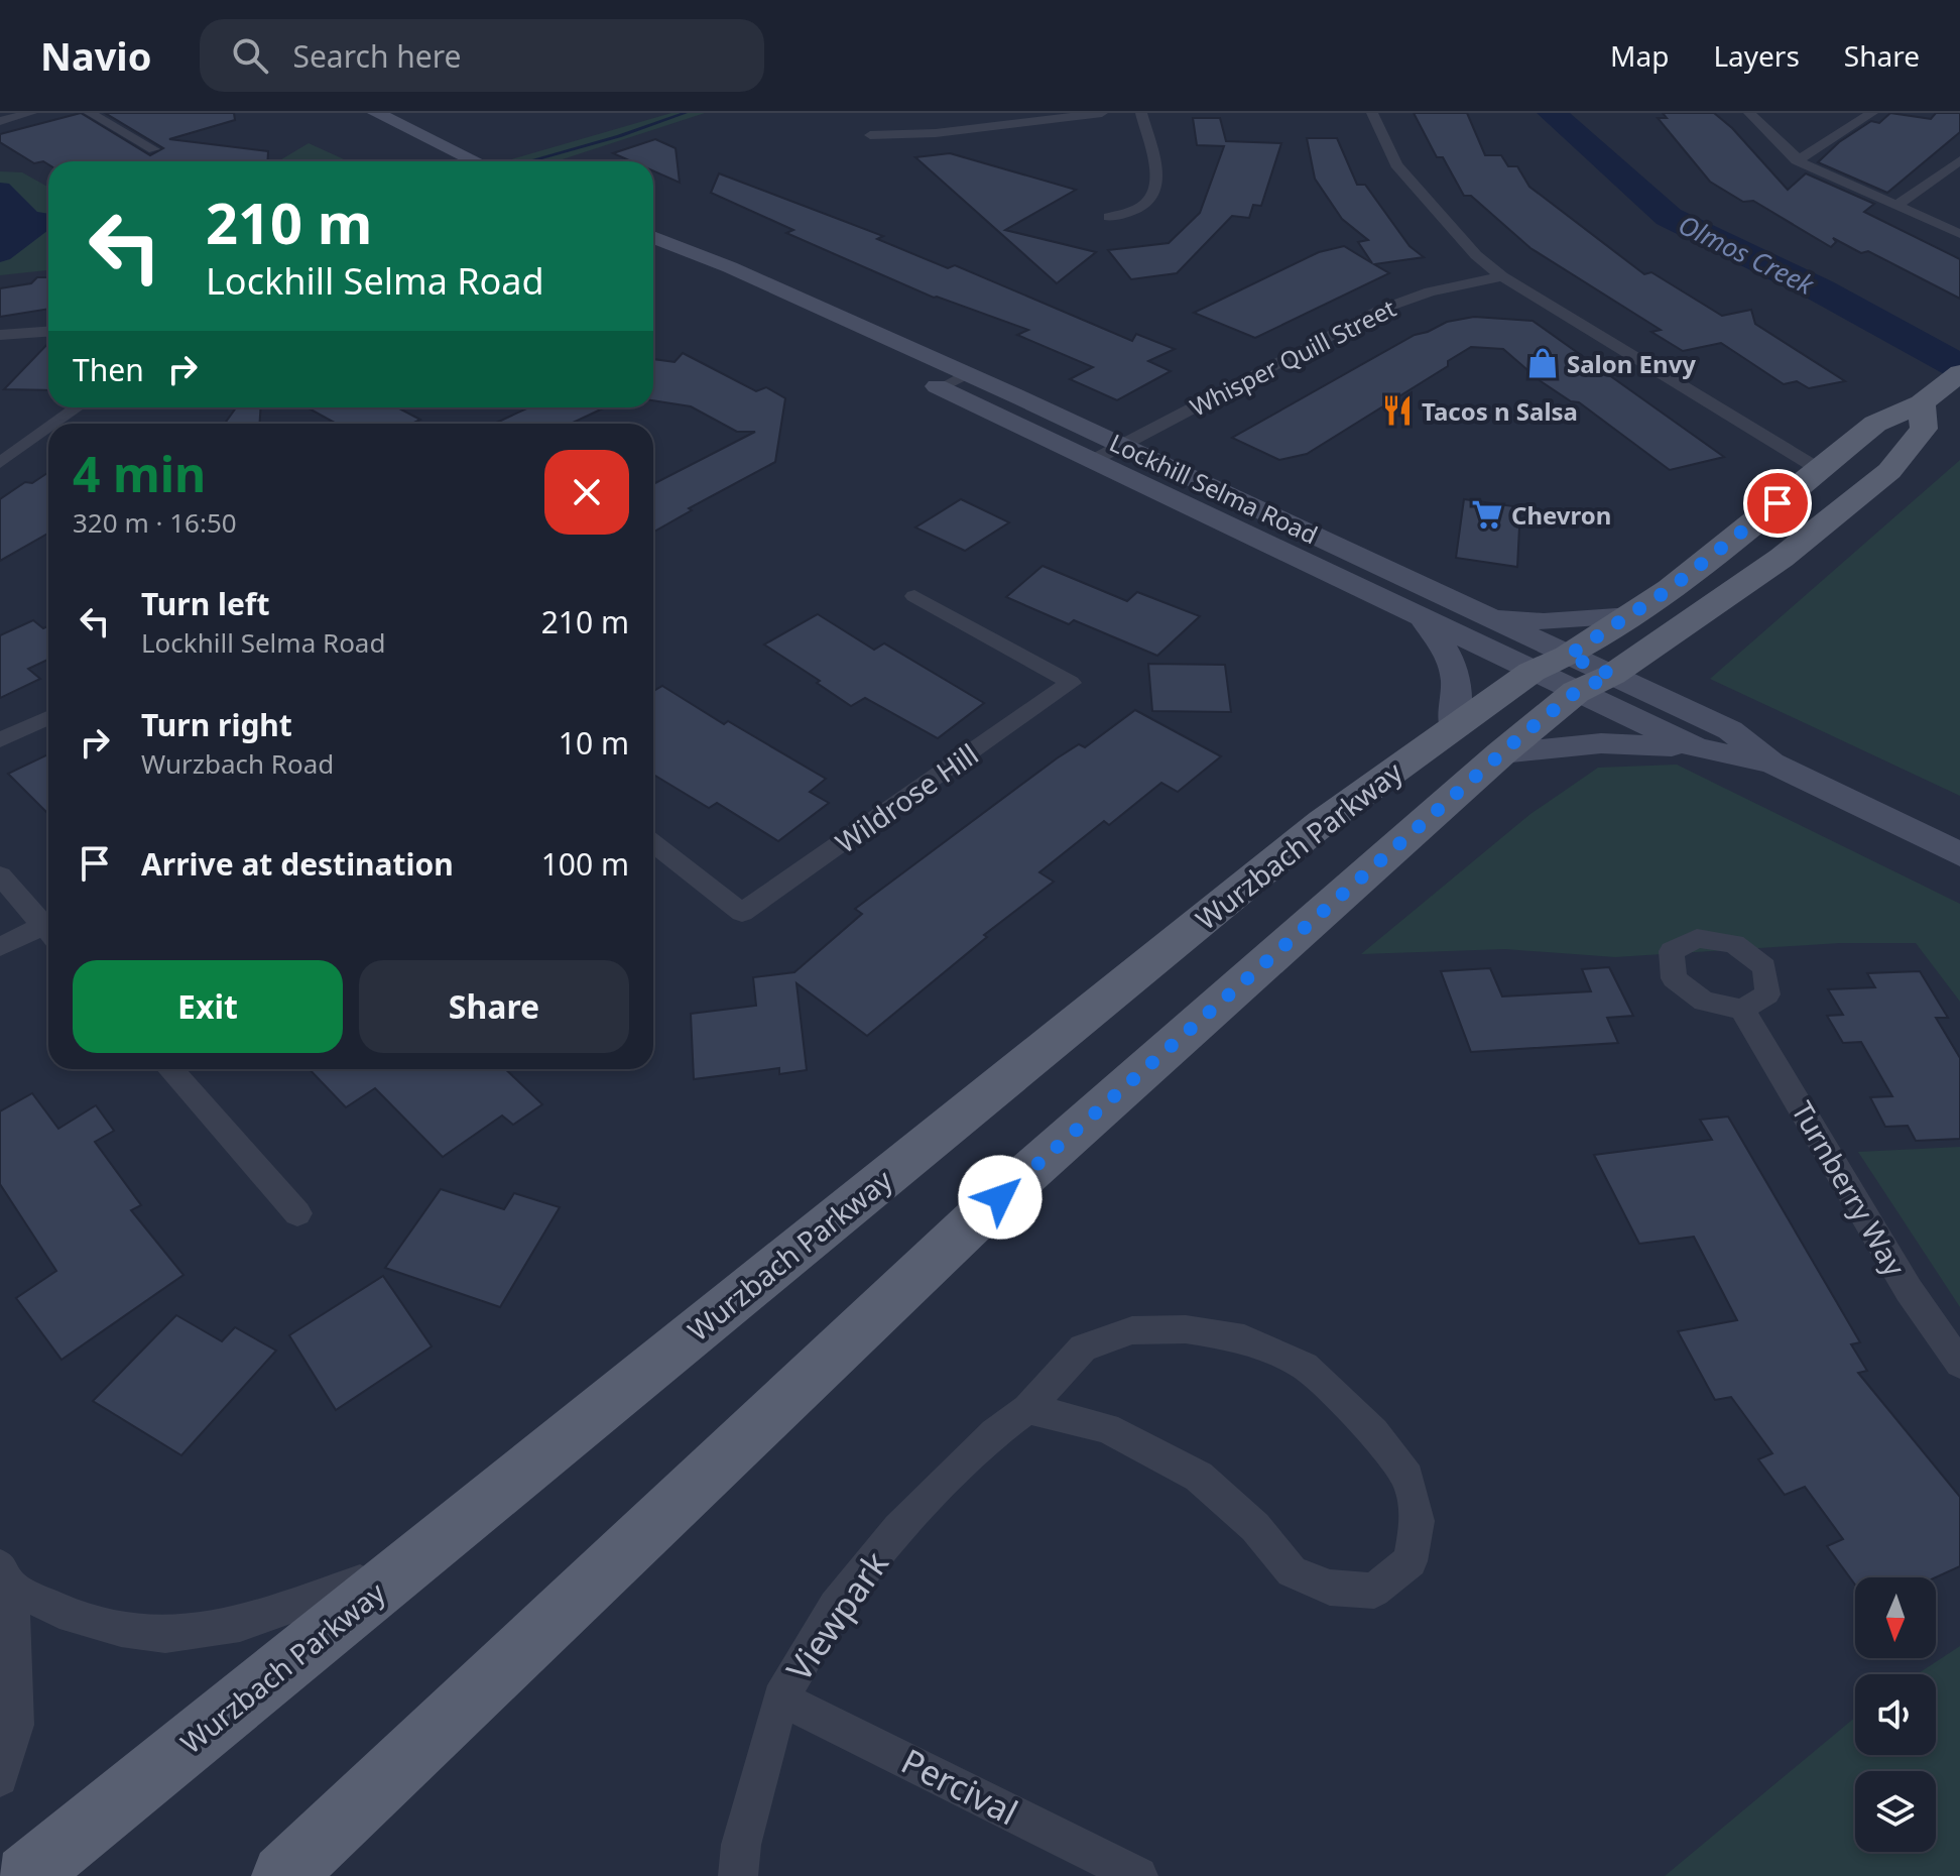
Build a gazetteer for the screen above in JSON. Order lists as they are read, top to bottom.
{
  "streets": {
    "main road": ["Lockhill Selma Road", "Wurzbach Parkway"],
    "street": [
      "Whisper Quill Street",
      "Wildrose Hill",
      "Turnberry Way",
      "Viewpark",
      "Percival"
    ]
  },
  "crossings": [
    ["Whisper Quill Street", "Lockhill Selma Road"],
    ["Lockhill Selma Road", "Wurzbach Parkway"],
    ["Viewpark", "Percival"]
  ],
  "water": ["Olmos Creek"],
  "places": {
    "shop": ["Salon Envy"],
    "restaurant": ["Tacos n Salsa"],
    "supermarket": ["Chevron"]
  },
  "north": "bottom",
  "page": {
    "header": "Navio",
    "search": "Search here",
    "nav": ["Map", "Layers", "Share"],
    "turn": ["210 m", "Lockhill Selma Road"],
    "then": "Then",
    "heading": ["4 min", "320 m · 16:50"],
    "list": [
      {
        "name": "Turn left",
        "note": "Lockhill Selma Road",
        "value": "210 m"
      },
      {
        "name": "Turn right",
        "note": "Wurzbach Road",
        "value": "10 m"
      },
      {
        "name": "Arrive at destination",
        "value": "100 m"
      }
    ],
    "buttons": ["Exit", "Share"]
  }
}
